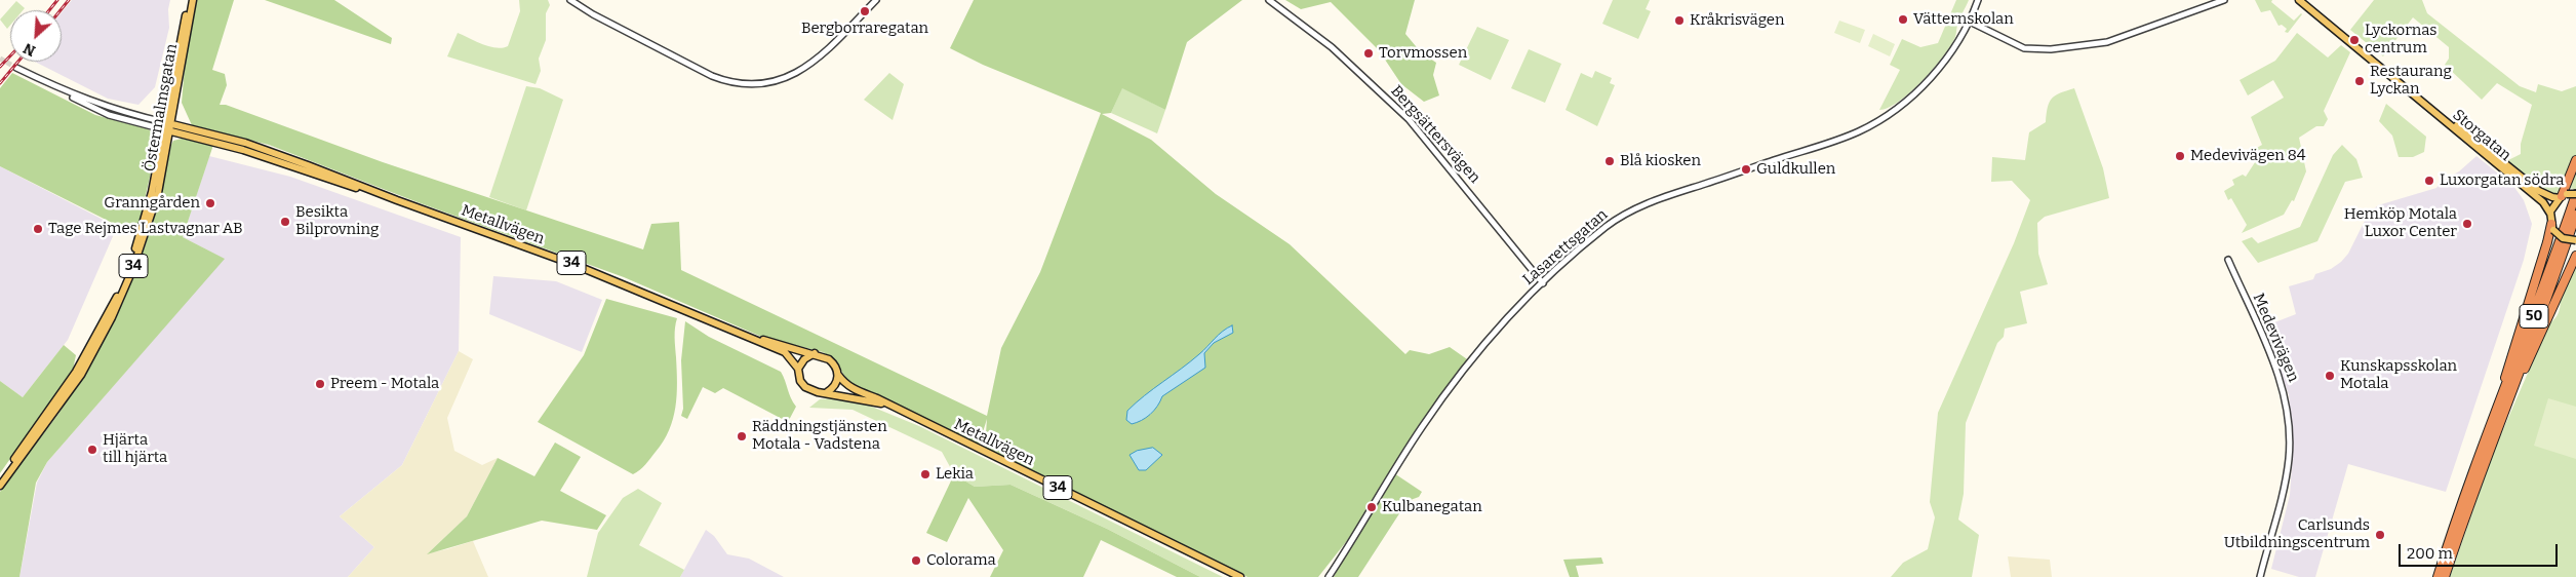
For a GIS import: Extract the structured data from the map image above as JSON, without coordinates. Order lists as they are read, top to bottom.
{
  "streets": {
    "highway": ["50"],
    "main road": [
      "Östermalmsgatan",
      "Storgatan",
      "Metallvägen",
      "34"
    ],
    "street": ["Bergsättersvägen", "Lasarettsgatan", "Medevivägen"]
  },
  "crossings": [
    ["Östermalmsgatan", "Metallvägen"],
    ["Bergsättersvägen", "Lasarettsgatan"],
    ["Metallvägen", "34"]
  ],
  "places": [
    "Bergborraregatan",
    "Vätternskolan",
    "Kråkrisvägen",
    "Lyckornas centrum",
    "Torvmossen",
    "Restaurang Lyckan",
    "Medevivägen 84",
    "Blå kiosken",
    "Guldkullen",
    "Luxorgatan södra",
    "Granngården",
    "Besikta Bilprovning",
    "Hemköp Motala Luxor Center",
    "Tage Rejmes Lastvagnar AB",
    "Kunskapsskolan Motala",
    "Preem - Motala",
    "Räddningstjänsten Motala - Vadstena",
    "Hjärta till hjärta",
    "Lekia",
    "Kulbanegatan",
    "Carlsunds Utbildningscentrum",
    "Colorama"
  ],
  "scale_bar": "200 m",
  "north": "bottom left"
}
